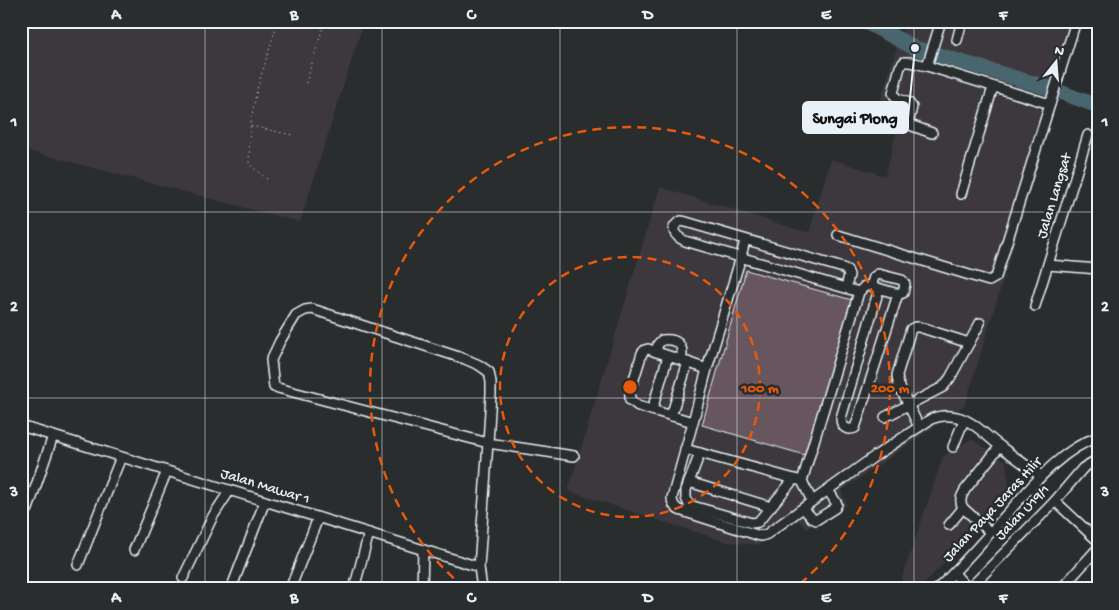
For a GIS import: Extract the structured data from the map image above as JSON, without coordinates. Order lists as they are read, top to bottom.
{
  "streets": {
    "street": [
      "Jalan Langsat",
      "Jalan Mawar 1",
      "Jalan Paya Jaras Hilir",
      "Jalan U19/1"
    ]
  },
  "places": ["Sungai Plong"],
  "north": "top",
  "grid": {
    "columns": [
      "A",
      "B",
      "C",
      "D",
      "E",
      "F"
    ],
    "rows": ["1", "2", "3"]
  },
  "rings": ["100 m", "200 m"]
}
